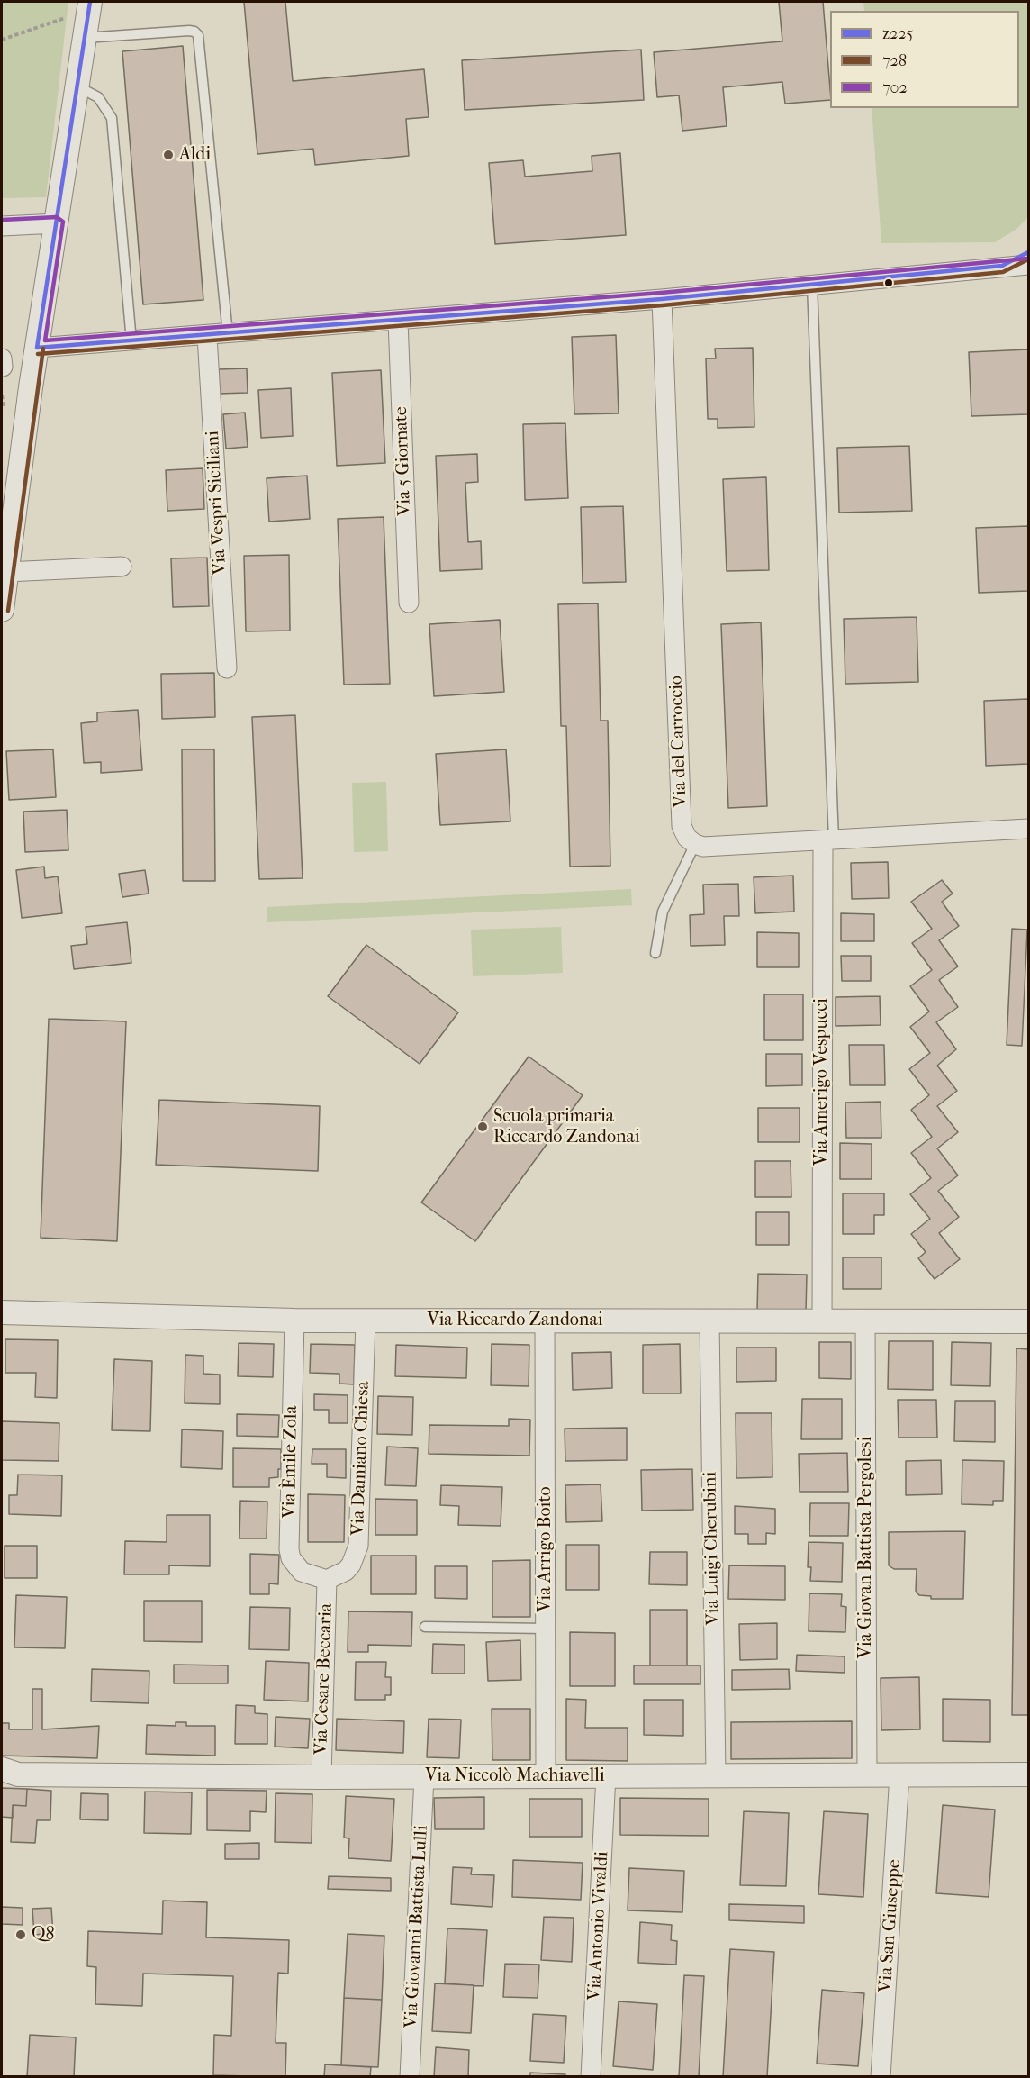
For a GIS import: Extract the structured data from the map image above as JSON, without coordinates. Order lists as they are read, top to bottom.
{
  "streets": {
    "street": [
      "Via 5 Giornate",
      "Via Vespri Siciliani",
      "Via del Carroccio",
      "Via Amerigo Vespucci",
      "Via Riccardo Zandonai",
      "Via Damiano Chiesa",
      "Via Èmile Zola",
      "Via Giovan Battista Pergolesi",
      "Via Luigi Cherubini",
      "Via Arrigo Boito",
      "Via Cesare Beccaria",
      "Via Niccolò Machiavelli",
      "Via Antonio Vivaldi",
      "Via San Giuseppe",
      "Via Giovanni Battista Lulli"
    ]
  },
  "crossings": [
    ["Via Amerigo Vespucci", "Via Riccardo Zandonai"],
    ["Via Riccardo Zandonai", "Via Damiano Chiesa"],
    ["Via Riccardo Zandonai", "Via Èmile Zola"],
    ["Via Riccardo Zandonai", "Via Giovan Battista Pergolesi"],
    ["Via Riccardo Zandonai", "Via Luigi Cherubini"],
    ["Via Riccardo Zandonai", "Via Arrigo Boito"],
    ["Via Damiano Chiesa", "Via Èmile Zola"],
    ["Via Damiano Chiesa", "Via Cesare Beccaria"],
    ["Via Èmile Zola", "Via Cesare Beccaria"],
    ["Via Giovan Battista Pergolesi", "Via Niccolò Machiavelli"],
    ["Via Luigi Cherubini", "Via Niccolò Machiavelli"],
    ["Via Arrigo Boito", "Via Niccolò Machiavelli"],
    ["Via Cesare Beccaria", "Via Niccolò Machiavelli"],
    ["Via Niccolò Machiavelli", "Via Antonio Vivaldi"],
    ["Via Niccolò Machiavelli", "Via San Giuseppe"],
    ["Via Niccolò Machiavelli", "Via Giovanni Battista Lulli"]
  ],
  "places": ["Aldi", "Scuola primaria Riccardo Zandonai", "Q8"],
  "lines": ["transit line z225", "transit line 702", "transit line 728"],
  "legend": ["z225", "728", "702"]
}
